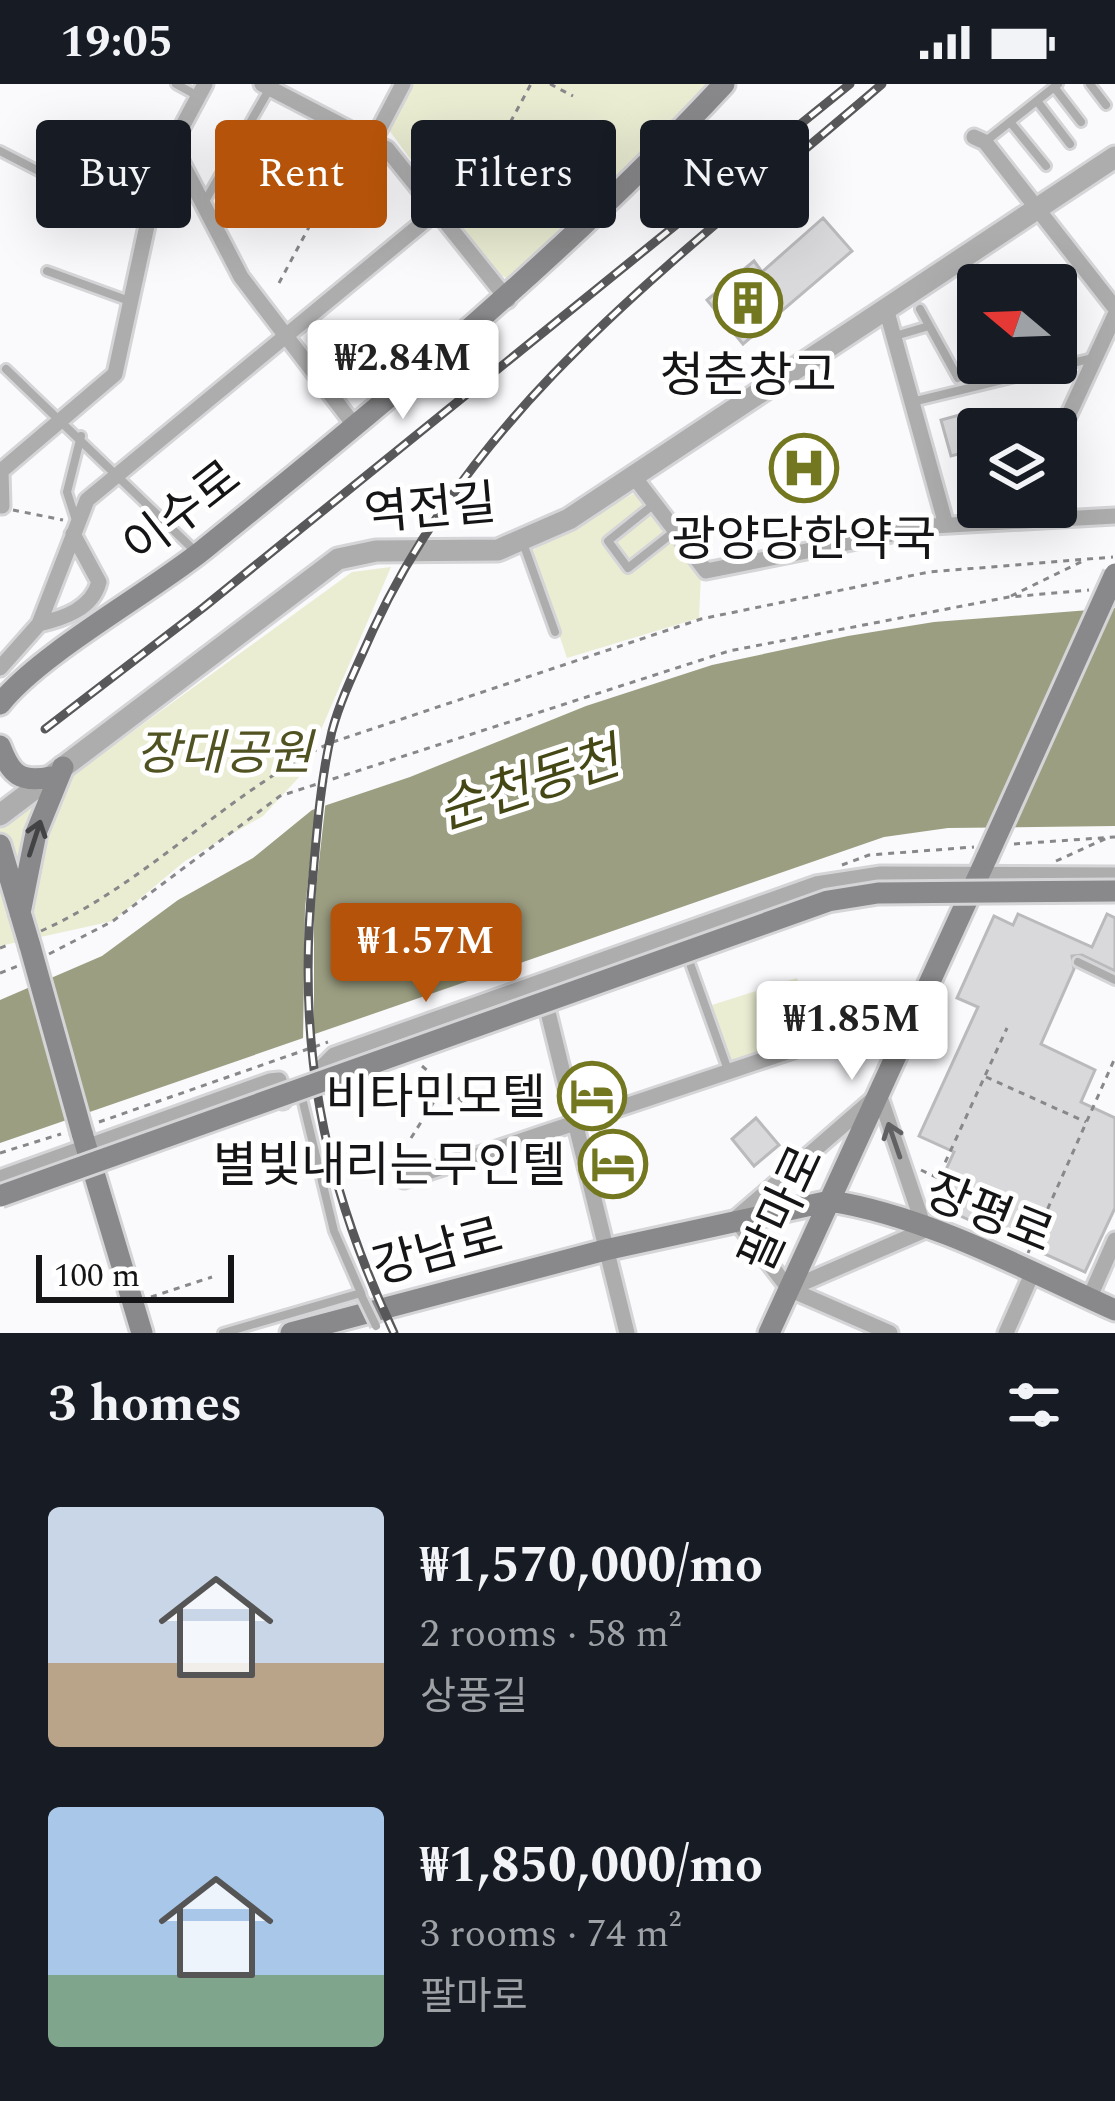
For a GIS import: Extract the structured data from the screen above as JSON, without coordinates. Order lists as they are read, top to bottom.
{
  "streets": {
    "main road": [
      "이수로",
      "팔마로",
      "장평로",
      "강남로"
    ],
    "street": ["역전길"]
  },
  "crossings": [
    ["팔마로", "장평로"],
    ["팔마로", "강남로"],
    ["장평로", "강남로"]
  ],
  "water": ["순천동천"],
  "parks": ["장대공원"],
  "places": {
    "building": ["청춘창고"],
    "hospital": ["광양당한약국"],
    "hotel": ["비타민모텔", "별빛내리는무인텔"]
  },
  "scale_bar": "100 m",
  "north": "left",
  "page": {
    "status": "19:05",
    "chip": [
      "Buy",
      "Rent",
      "Filters",
      "New"
    ],
    "price": ["₩2.84M", "₩1.57M", "₩1.85M"],
    "scale": "100 m",
    "heading": "3 homes",
    "list": [
      {
        "name": "₩1,570,000/mo",
        "note": "2 rooms · 58 m² · 상풍길"
      },
      {
        "name": "₩1,850,000/mo",
        "note": "3 rooms · 74 m² · 팔마로"
      }
    ]
  }
}
